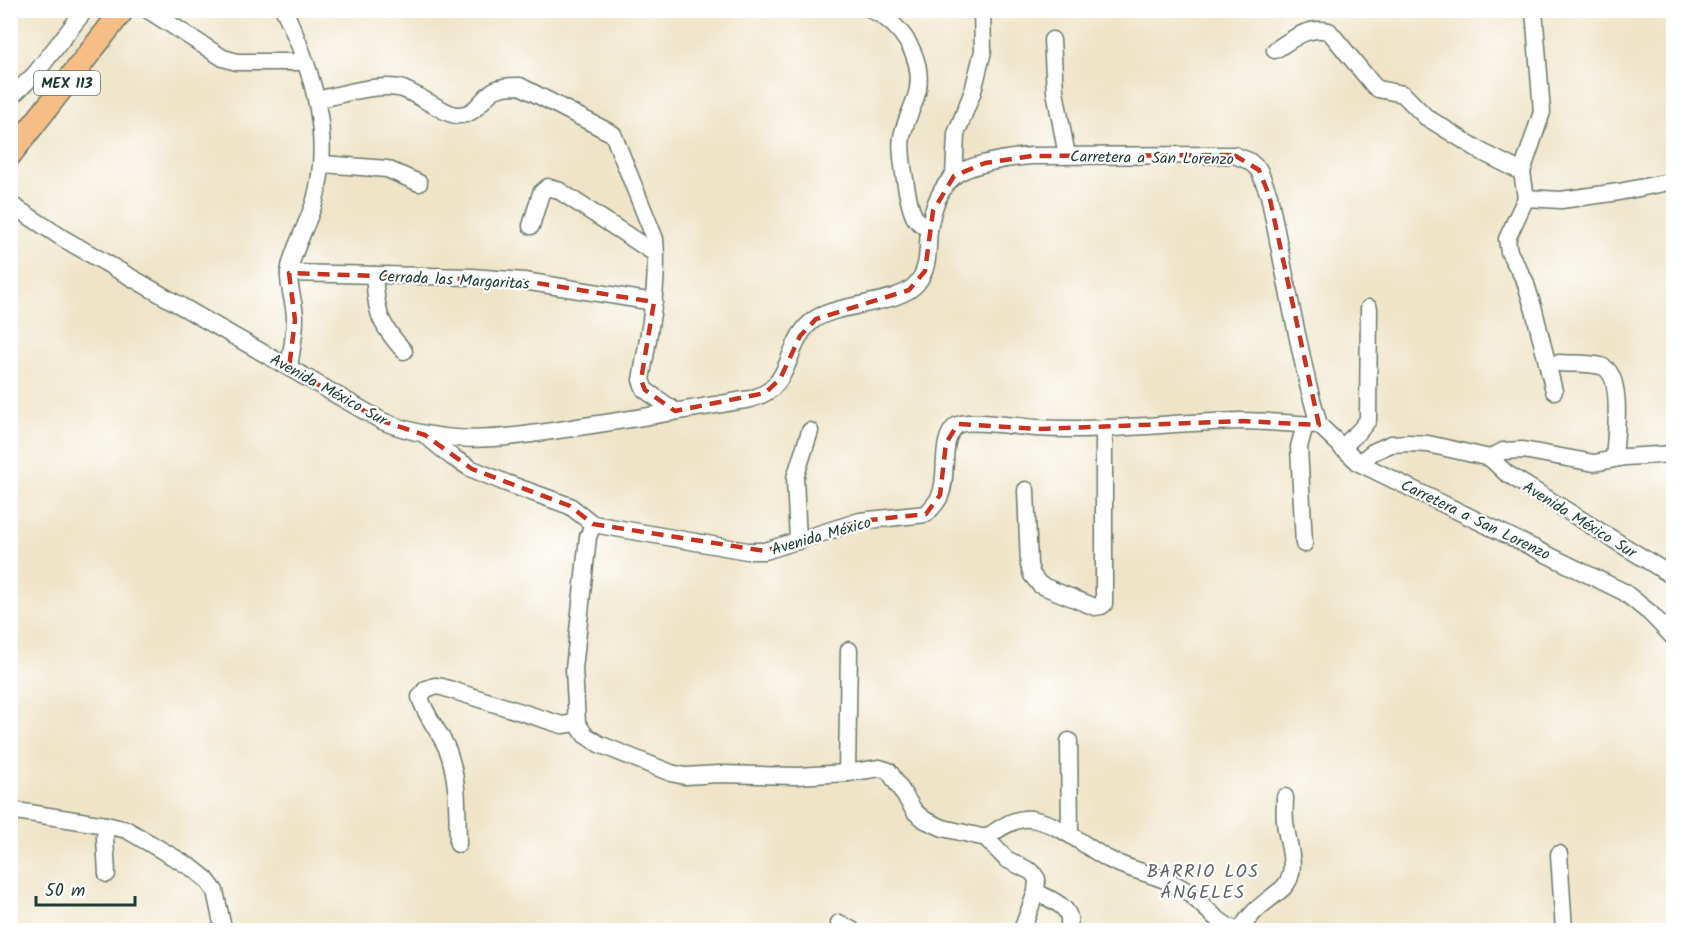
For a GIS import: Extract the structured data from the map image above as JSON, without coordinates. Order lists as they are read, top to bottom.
{
  "streets": {
    "main road": ["MEX 113"],
    "street": [
      "Carretera a San Lorenzo",
      "Cerrada las Margaritas",
      "Avenida México Sur",
      "Avenida México"
    ]
  },
  "crossings": [
    ["Carretera a San Lorenzo", "Avenida México"],
    ["Avenida México Sur", "Avenida México"]
  ],
  "districts": ["BARRIO LOS ÁNGELES"],
  "scale_bar": "50 m"
}
